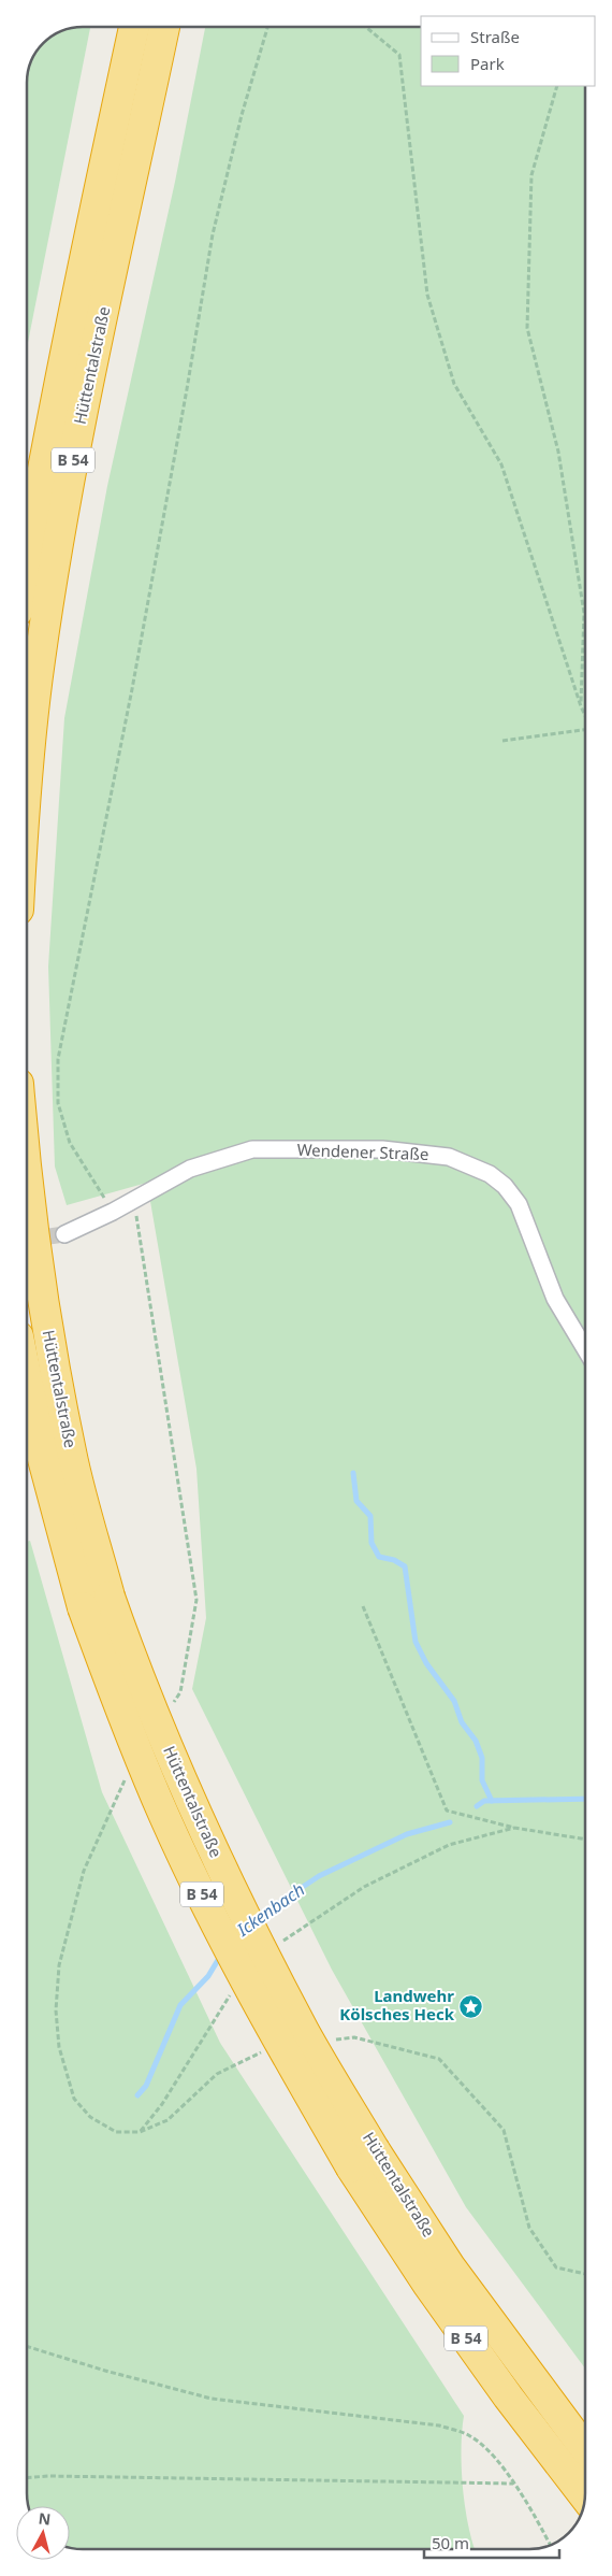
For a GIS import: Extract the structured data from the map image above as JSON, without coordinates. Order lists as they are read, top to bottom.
{
  "streets": {
    "highway": ["Hüttentalstraße", "B 54"],
    "street": ["Wendener Straße"]
  },
  "water": ["Ickenbach"],
  "places": {
    "place": ["Landwehr Kölsches Heck"]
  },
  "legend": ["Straße", "Park"],
  "scale_bar": "50 m",
  "north": "top"
}
